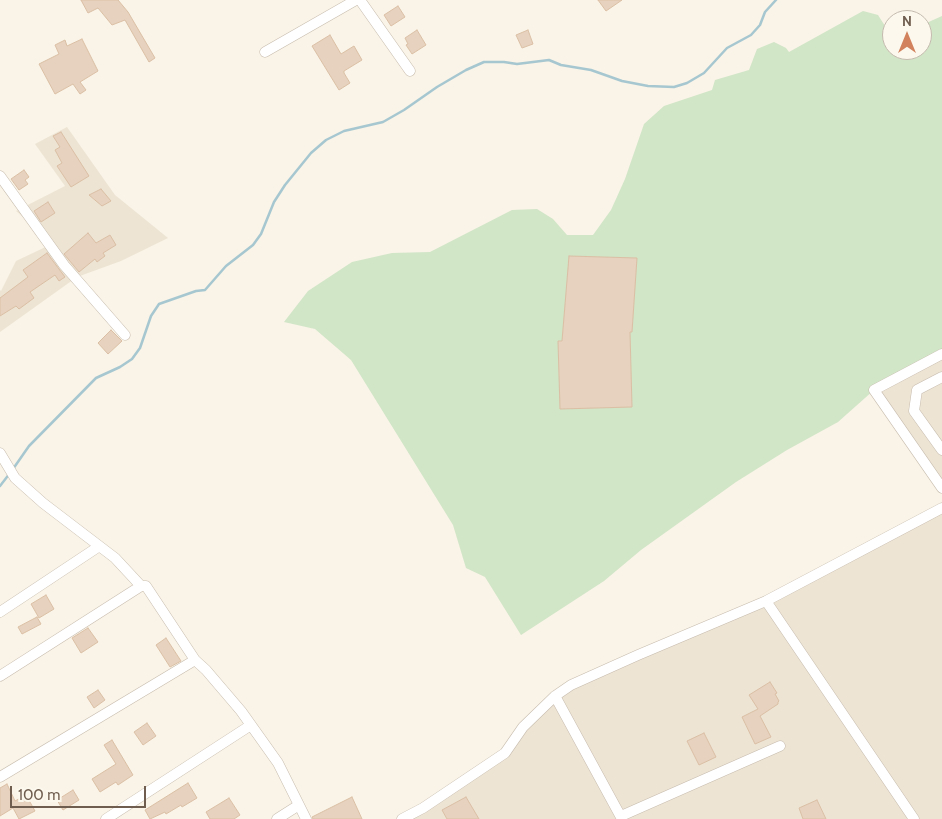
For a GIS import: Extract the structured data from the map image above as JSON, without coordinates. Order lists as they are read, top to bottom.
{
  "scale_bar": "100 m",
  "north": "top"
}
